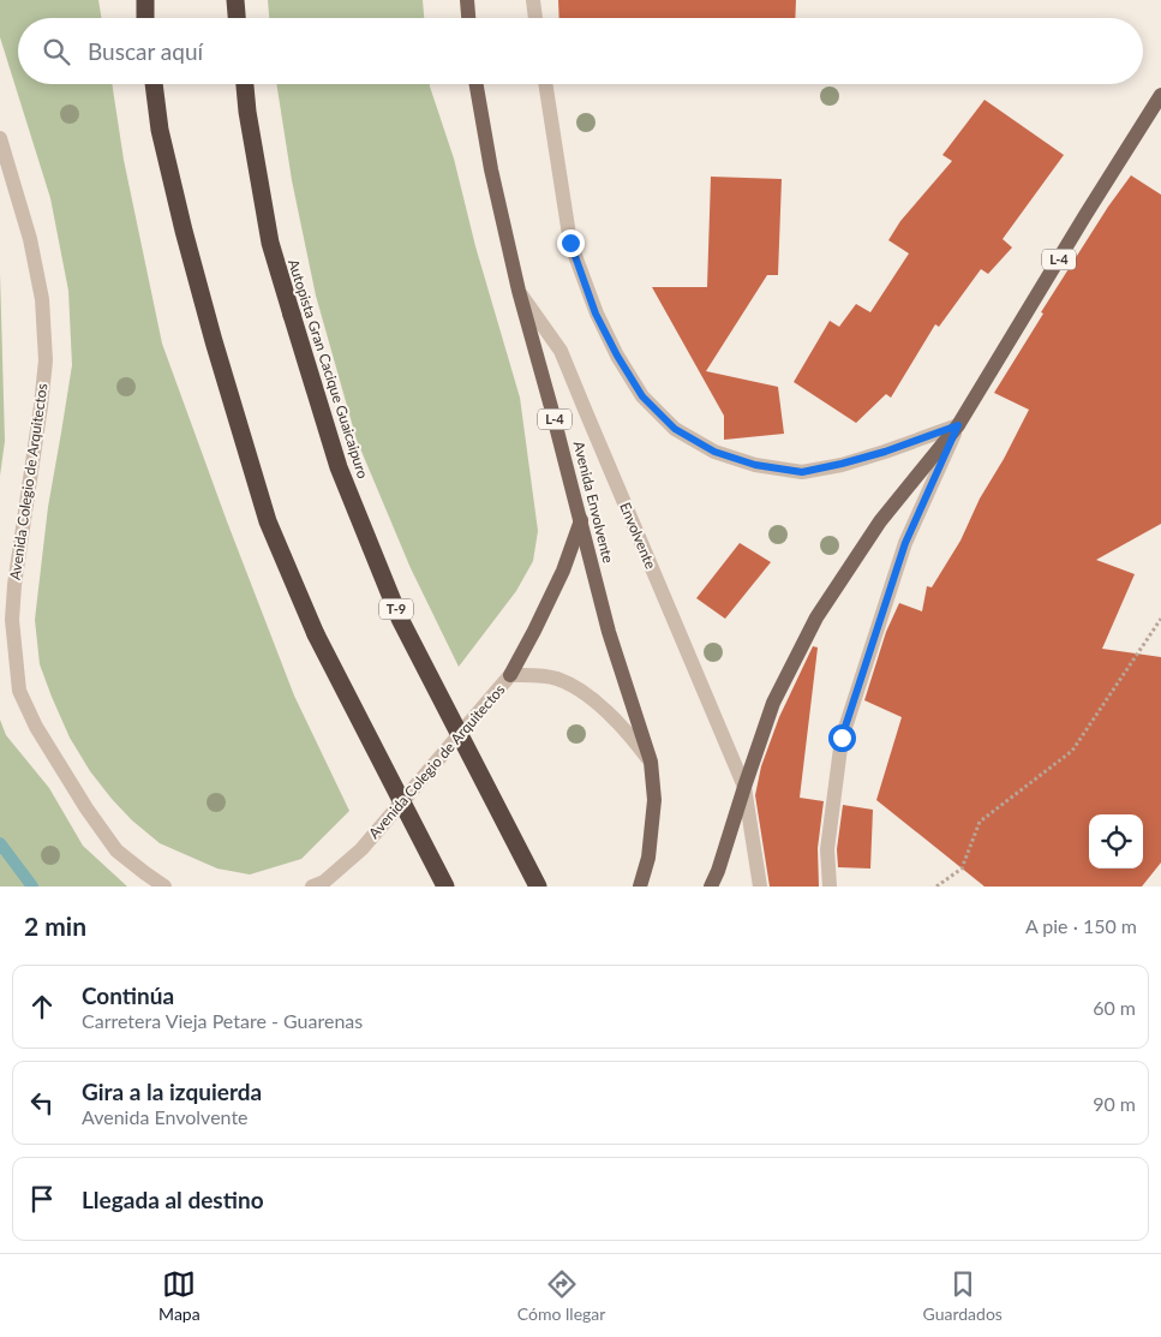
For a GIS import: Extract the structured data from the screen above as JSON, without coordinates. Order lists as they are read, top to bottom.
{
  "streets": {
    "highway": ["Autopista Gran Cacique Guaicaipuro", "T-9"],
    "main road": ["L-4", "Avenida Envolvente"],
    "street": ["Avenida Colegio de Arquitectos", "Envolvente"]
  },
  "crossings": [
    ["L-4", "Avenida Colegio de Arquitectos"],
    ["L-4", "Avenida Envolvente"],
    ["Avenida Colegio de Arquitectos", "Avenida Envolvente"],
    ["Avenida Envolvente", "Envolvente"]
  ],
  "page": {
    "search": "Buscar aquí",
    "heading": ["2 min", "A pie · 150 m"],
    "list": [
      ["Continúa", "Carretera Vieja Petare - Guarenas", "60 m"],
      ["Gira a la izquierda", "Avenida Envolvente", "90 m"],
      "Llegada al destino"
    ],
    "nav": ["Mapa", "Cómo llegar", "Guardados"]
  }
}
